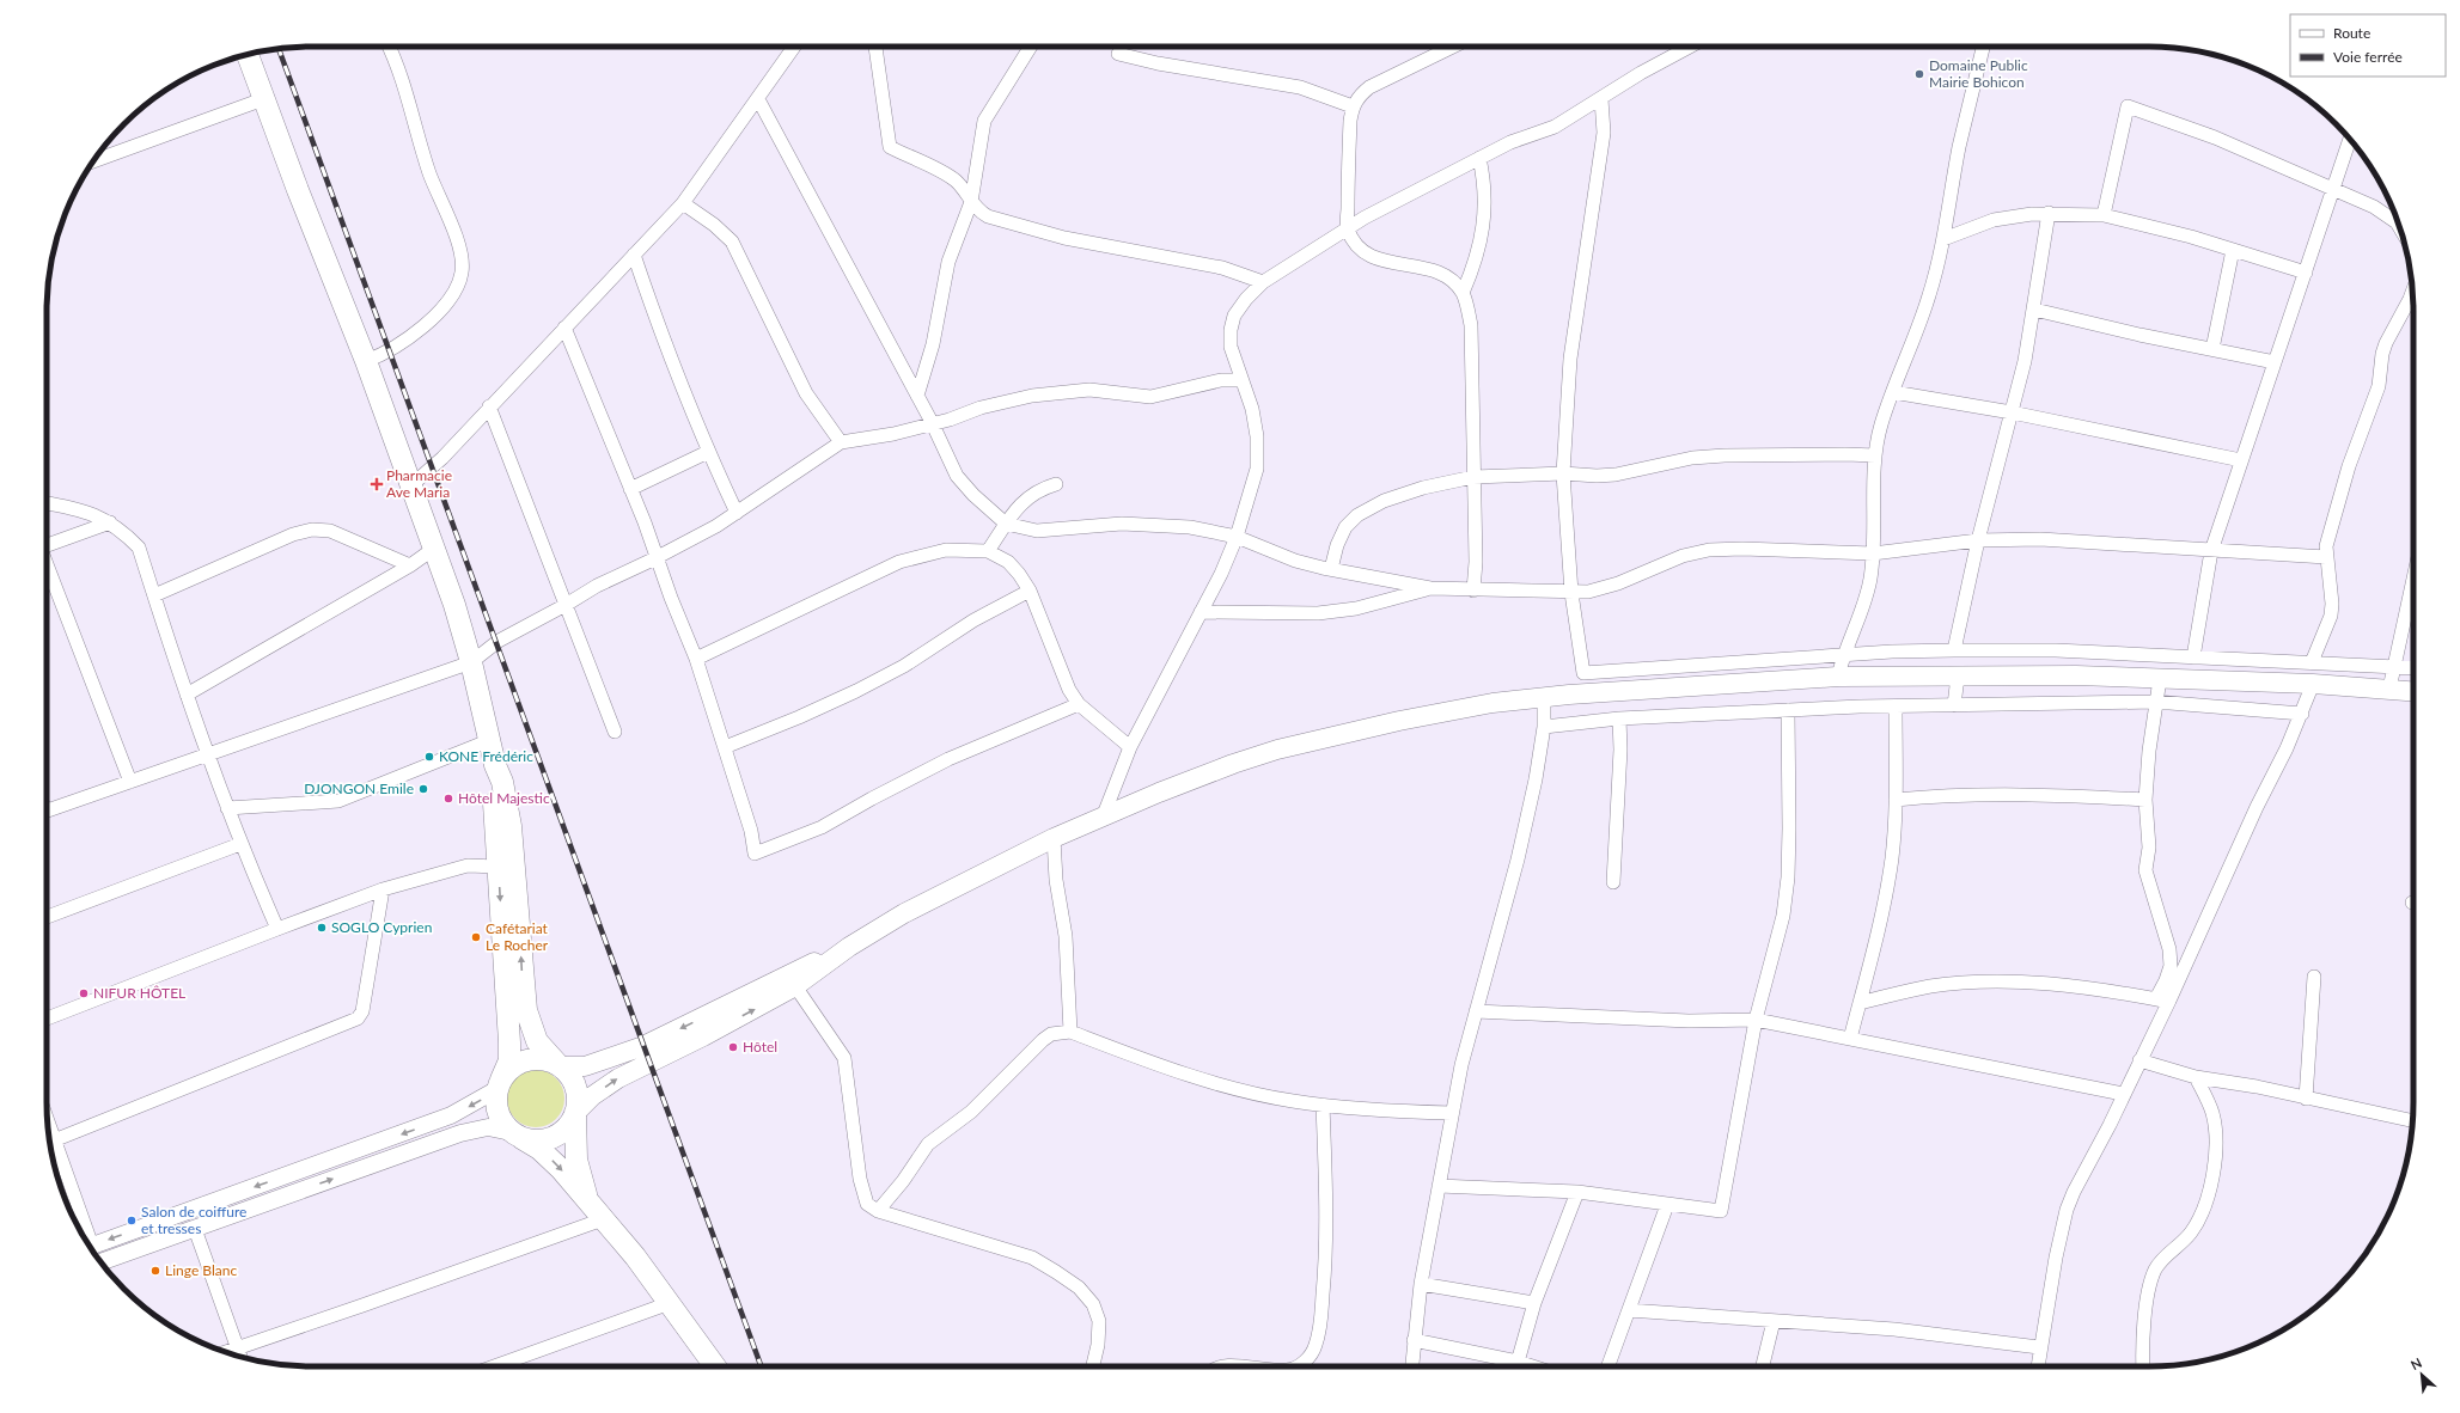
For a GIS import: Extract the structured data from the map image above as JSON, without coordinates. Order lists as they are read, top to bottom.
{
  "places": {
    "other": [
      "Domaine Public Mairie Bohicon",
      "KONE Frédéric",
      "DJONGON Emile",
      "Hôtel Majestic",
      "SOGLO Cyprien",
      "Cafétariat Le Rocher",
      "NIFUR HÔTEL",
      "Hôtel",
      "Salon de coiffure et tresses",
      "Linge Blanc"
    ],
    "health": ["Pharmacie Ave Maria"]
  },
  "legend": ["Route", "Voie ferrée"],
  "north": "top left"
}
